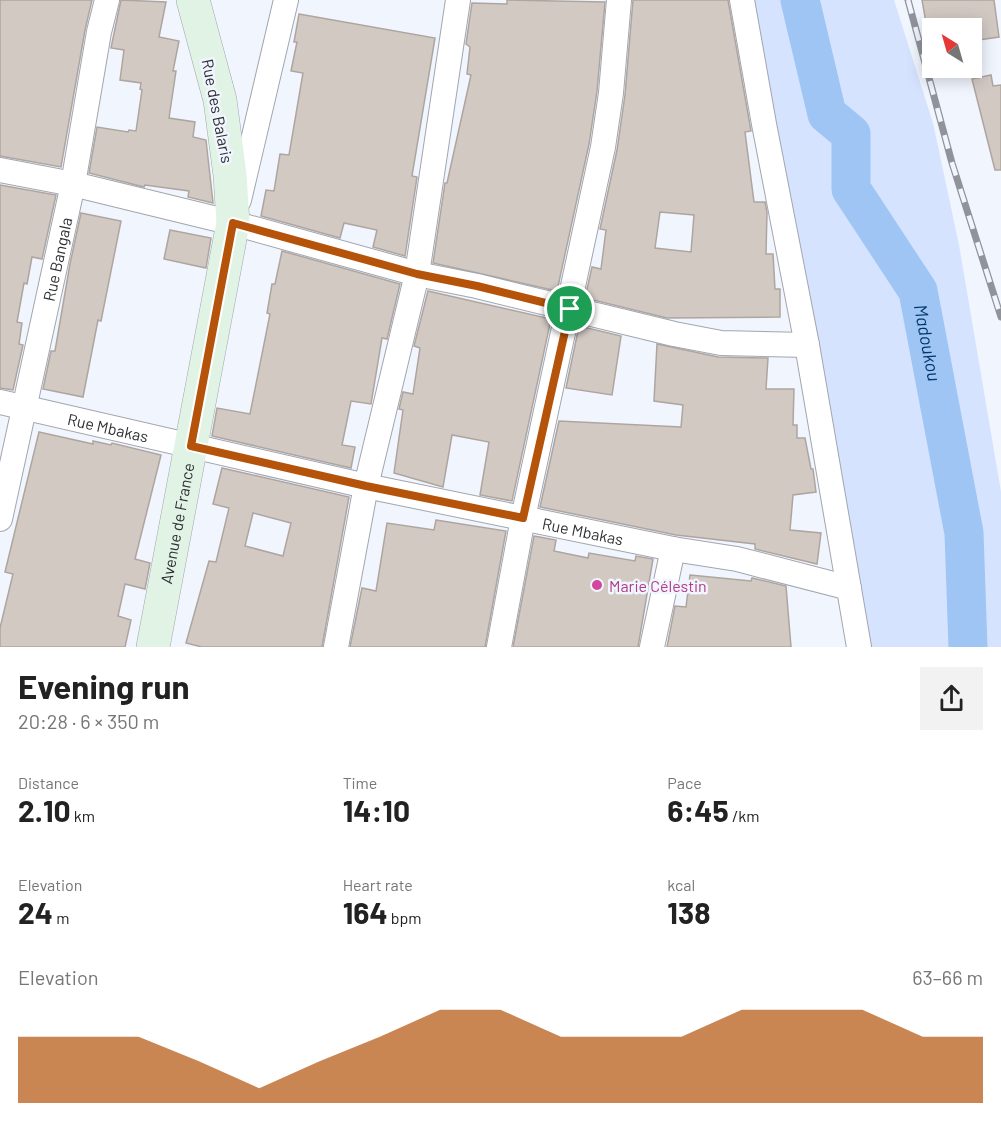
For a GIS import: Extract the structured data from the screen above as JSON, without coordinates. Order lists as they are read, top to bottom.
{
  "streets": {
    "main road": ["Rue des Balaris", "Avenue de France"],
    "street": ["Rue Bangala", "Rue Mbakas"]
  },
  "crossings": [
    ["Rue des Balaris", "Avenue de France"],
    ["Rue Bangala", "Rue Mbakas"],
    ["Rue Mbakas", "Avenue de France"]
  ],
  "water": ["Madoukou"],
  "places": ["Marie Célestin"],
  "north": "top left",
  "page": {
    "heading": ["Evening run", "20:28 · 6 × 350 m"],
    "stats": [
      ["Distance", "2.10 km"],
      ["Time", "14:10"],
      ["Pace", "6:45 /km"],
      ["Elevation", "24 m"],
      ["Heart rate", "164 bpm"],
      ["kcal", "138"]
    ],
    "chart": ["Elevation", "63–66 m"]
  }
}
